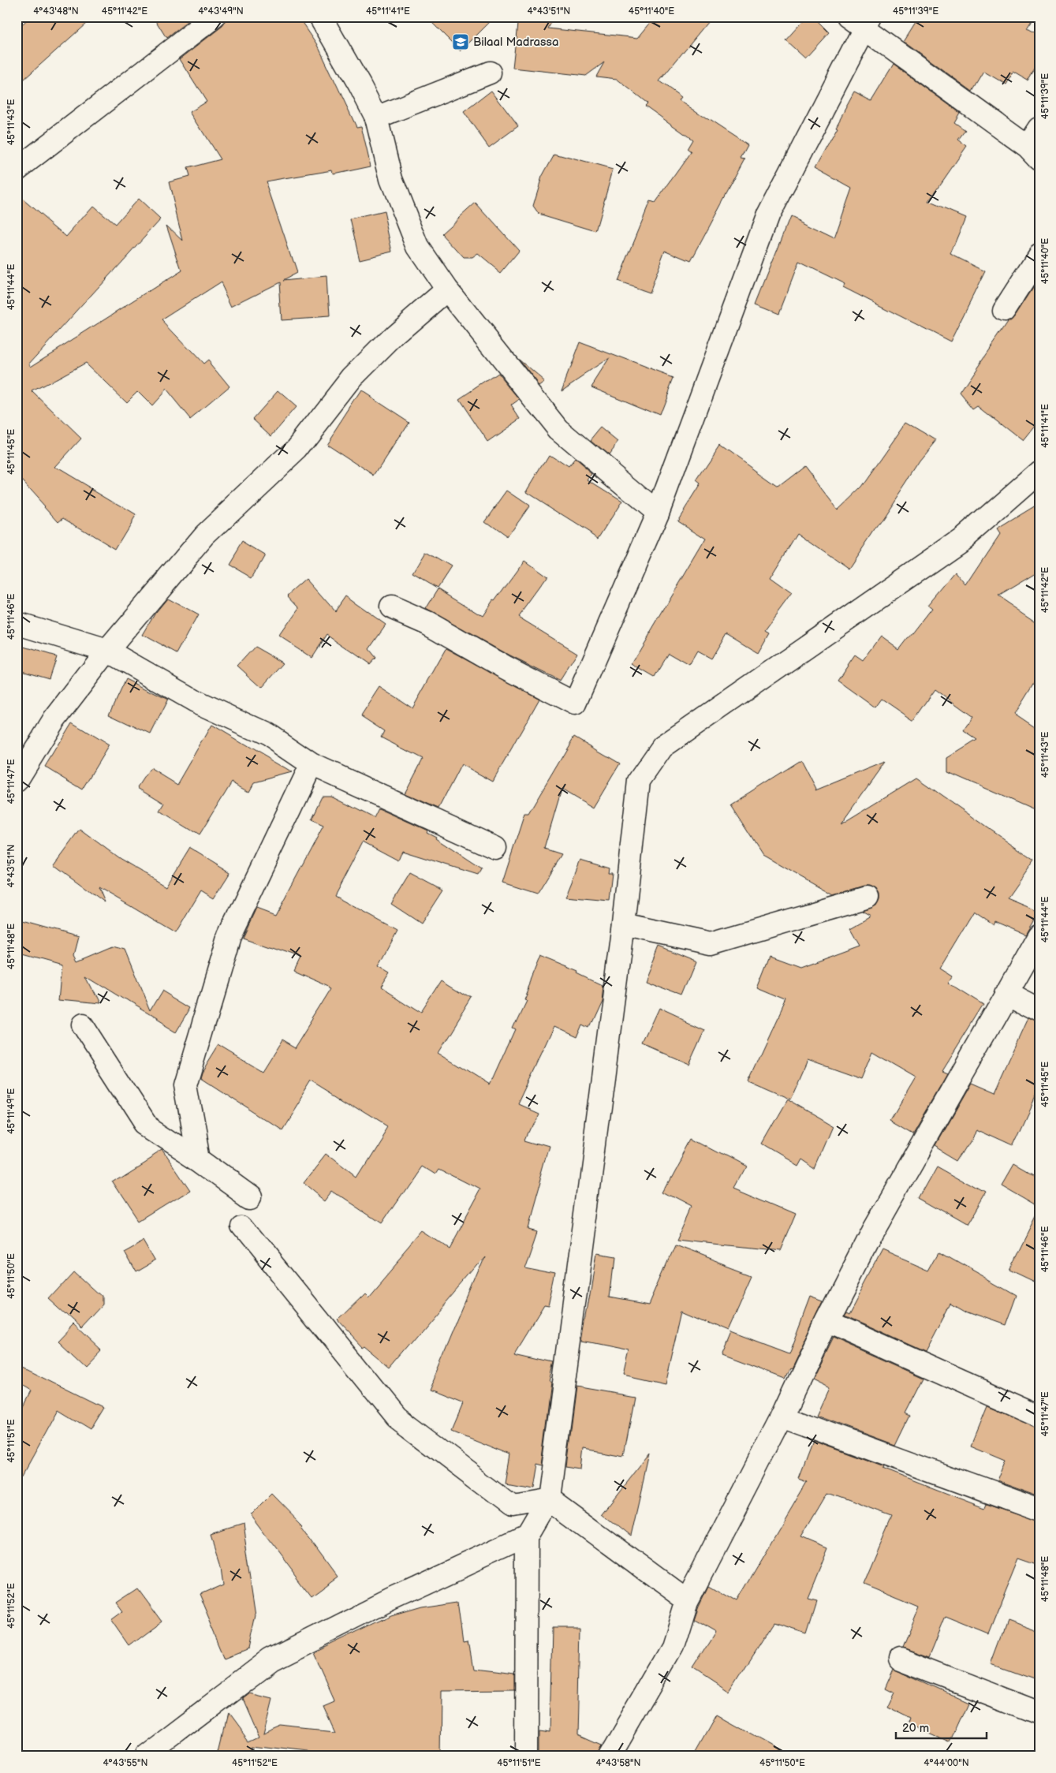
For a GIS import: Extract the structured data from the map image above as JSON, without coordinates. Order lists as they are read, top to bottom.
{
  "places": {
    "school or university": ["Bilaal Madrassa"]
  },
  "scale_bar": "20 m",
  "coordinates": [
    "4°43'48\"N",
    "45°11'42\"E",
    "4°43'49\"N",
    "45°11'41\"E",
    "4°43'51\"N",
    "45°11'40\"E",
    "45°11'39\"E",
    "45°11'43\"E",
    "45°11'44\"E",
    "45°11'45\"E",
    "45°11'46\"E",
    "45°11'47\"E",
    "45°11'48\"E",
    "45°11'49\"E",
    "45°11'50\"E",
    "45°11'51\"E",
    "45°11'52\"E",
    "4°43'55\"N",
    "4°43'58\"N",
    "4°44'00\"N"
  ]
}
